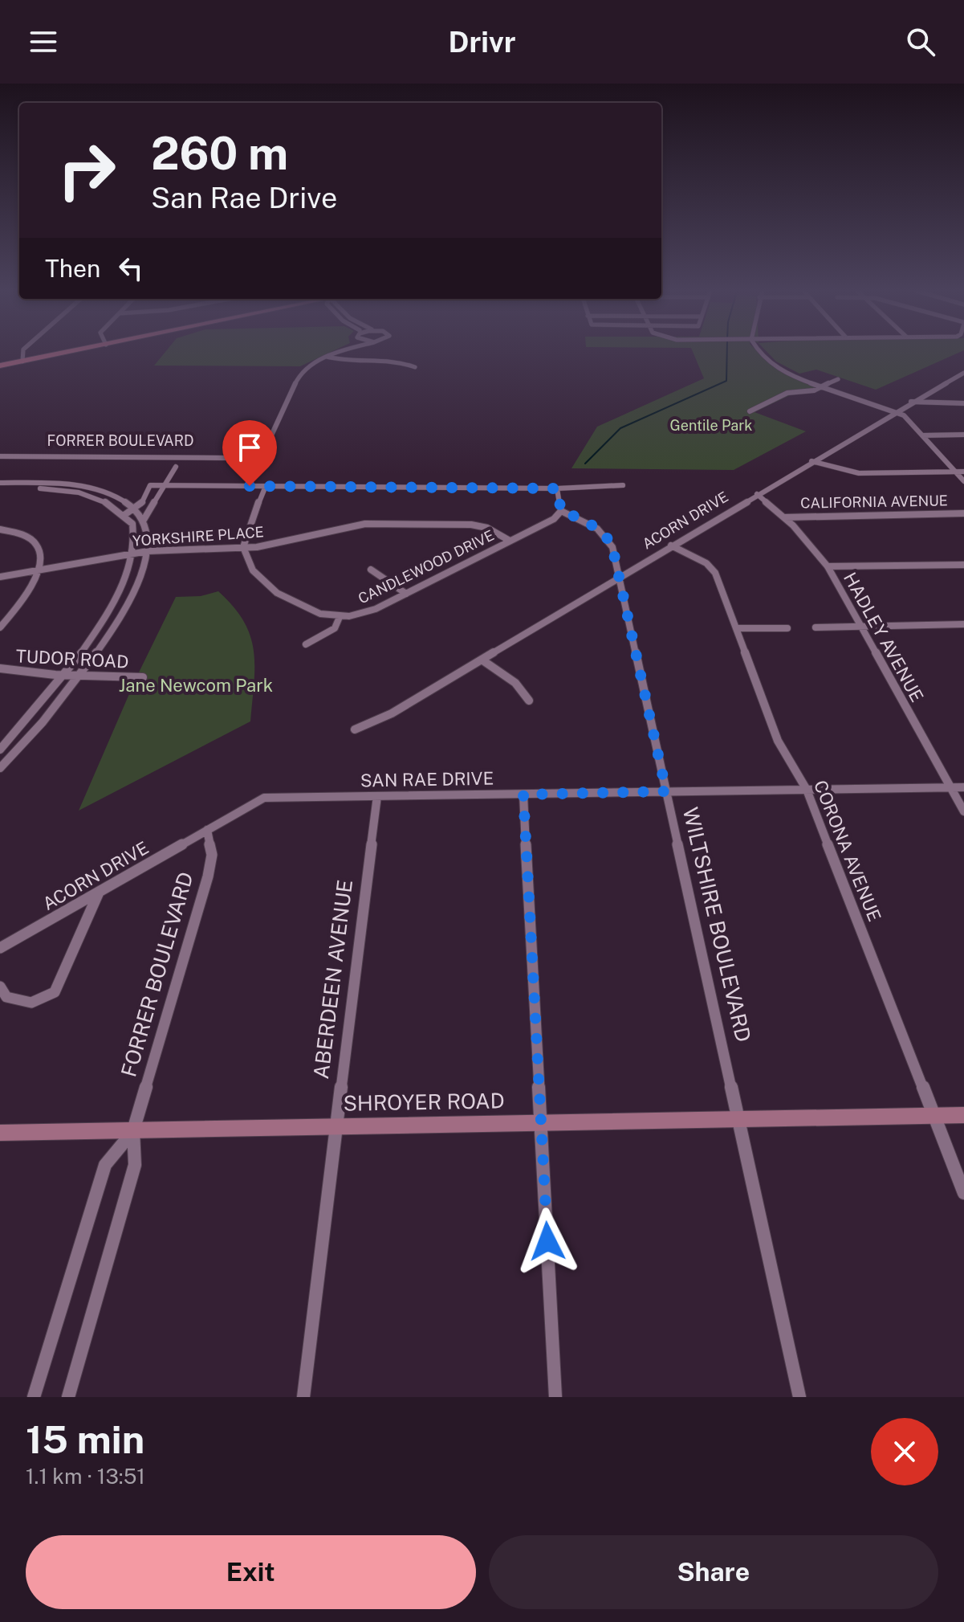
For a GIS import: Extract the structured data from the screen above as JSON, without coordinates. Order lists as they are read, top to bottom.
{
  "streets": {
    "main road": ["SHROYER ROAD"],
    "street": [
      "FORRER BOULEVARD",
      "CALIFORNIA AVENUE",
      "ACORN DRIVE",
      "YORKSHIRE PLACE",
      "CANDLEWOOD DRIVE",
      "HADLEY AVENUE",
      "TUDOR ROAD",
      "SAN RAE DRIVE",
      "CORONA AVENUE",
      "WILTSHIRE BOULEVARD",
      "ABERDEEN AVENUE"
    ]
  },
  "crossings": [
    ["FORRER BOULEVARD", "ACORN DRIVE"],
    ["FORRER BOULEVARD", "SAN RAE DRIVE"],
    ["FORRER BOULEVARD", "SHROYER ROAD"],
    ["CALIFORNIA AVENUE", "HADLEY AVENUE"],
    ["ACORN DRIVE", "HADLEY AVENUE"],
    ["ACORN DRIVE", "SAN RAE DRIVE"],
    ["ACORN DRIVE", "CORONA AVENUE"],
    ["ACORN DRIVE", "WILTSHIRE BOULEVARD"],
    ["YORKSHIRE PLACE", "CANDLEWOOD DRIVE"],
    ["CANDLEWOOD DRIVE", "WILTSHIRE BOULEVARD"],
    ["HADLEY AVENUE", "SAN RAE DRIVE"],
    ["SAN RAE DRIVE", "CORONA AVENUE"],
    ["SAN RAE DRIVE", "WILTSHIRE BOULEVARD"],
    ["SAN RAE DRIVE", "ABERDEEN AVENUE"],
    ["CORONA AVENUE", "SHROYER ROAD"],
    ["WILTSHIRE BOULEVARD", "SHROYER ROAD"],
    ["ABERDEEN AVENUE", "SHROYER ROAD"]
  ],
  "parks": ["Gentile Park", "Jane Newcom Park"],
  "page": {
    "header": "Drivr",
    "turn": ["260 m", "San Rae Drive"],
    "then": "Then",
    "heading": ["15 min", "1.1 km · 13:51"],
    "buttons": ["Exit", "Share"]
  }
}
